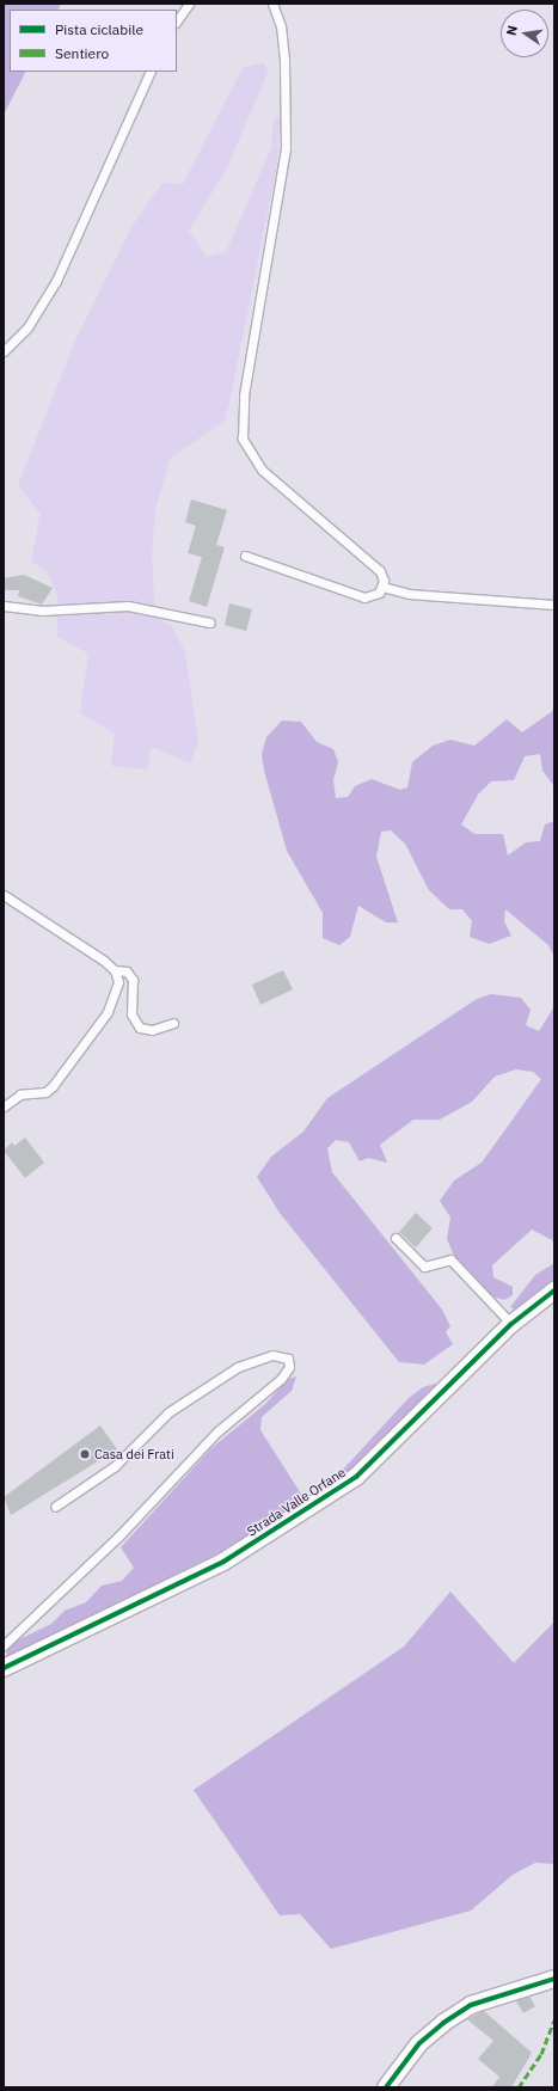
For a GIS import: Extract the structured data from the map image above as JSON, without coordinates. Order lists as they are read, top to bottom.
{
  "streets": {
    "street": ["Strada Valle Orfane"]
  },
  "places": ["Casa dei Frati"],
  "legend": ["Pista ciclabile", "Sentiero"],
  "north": "left"
}
